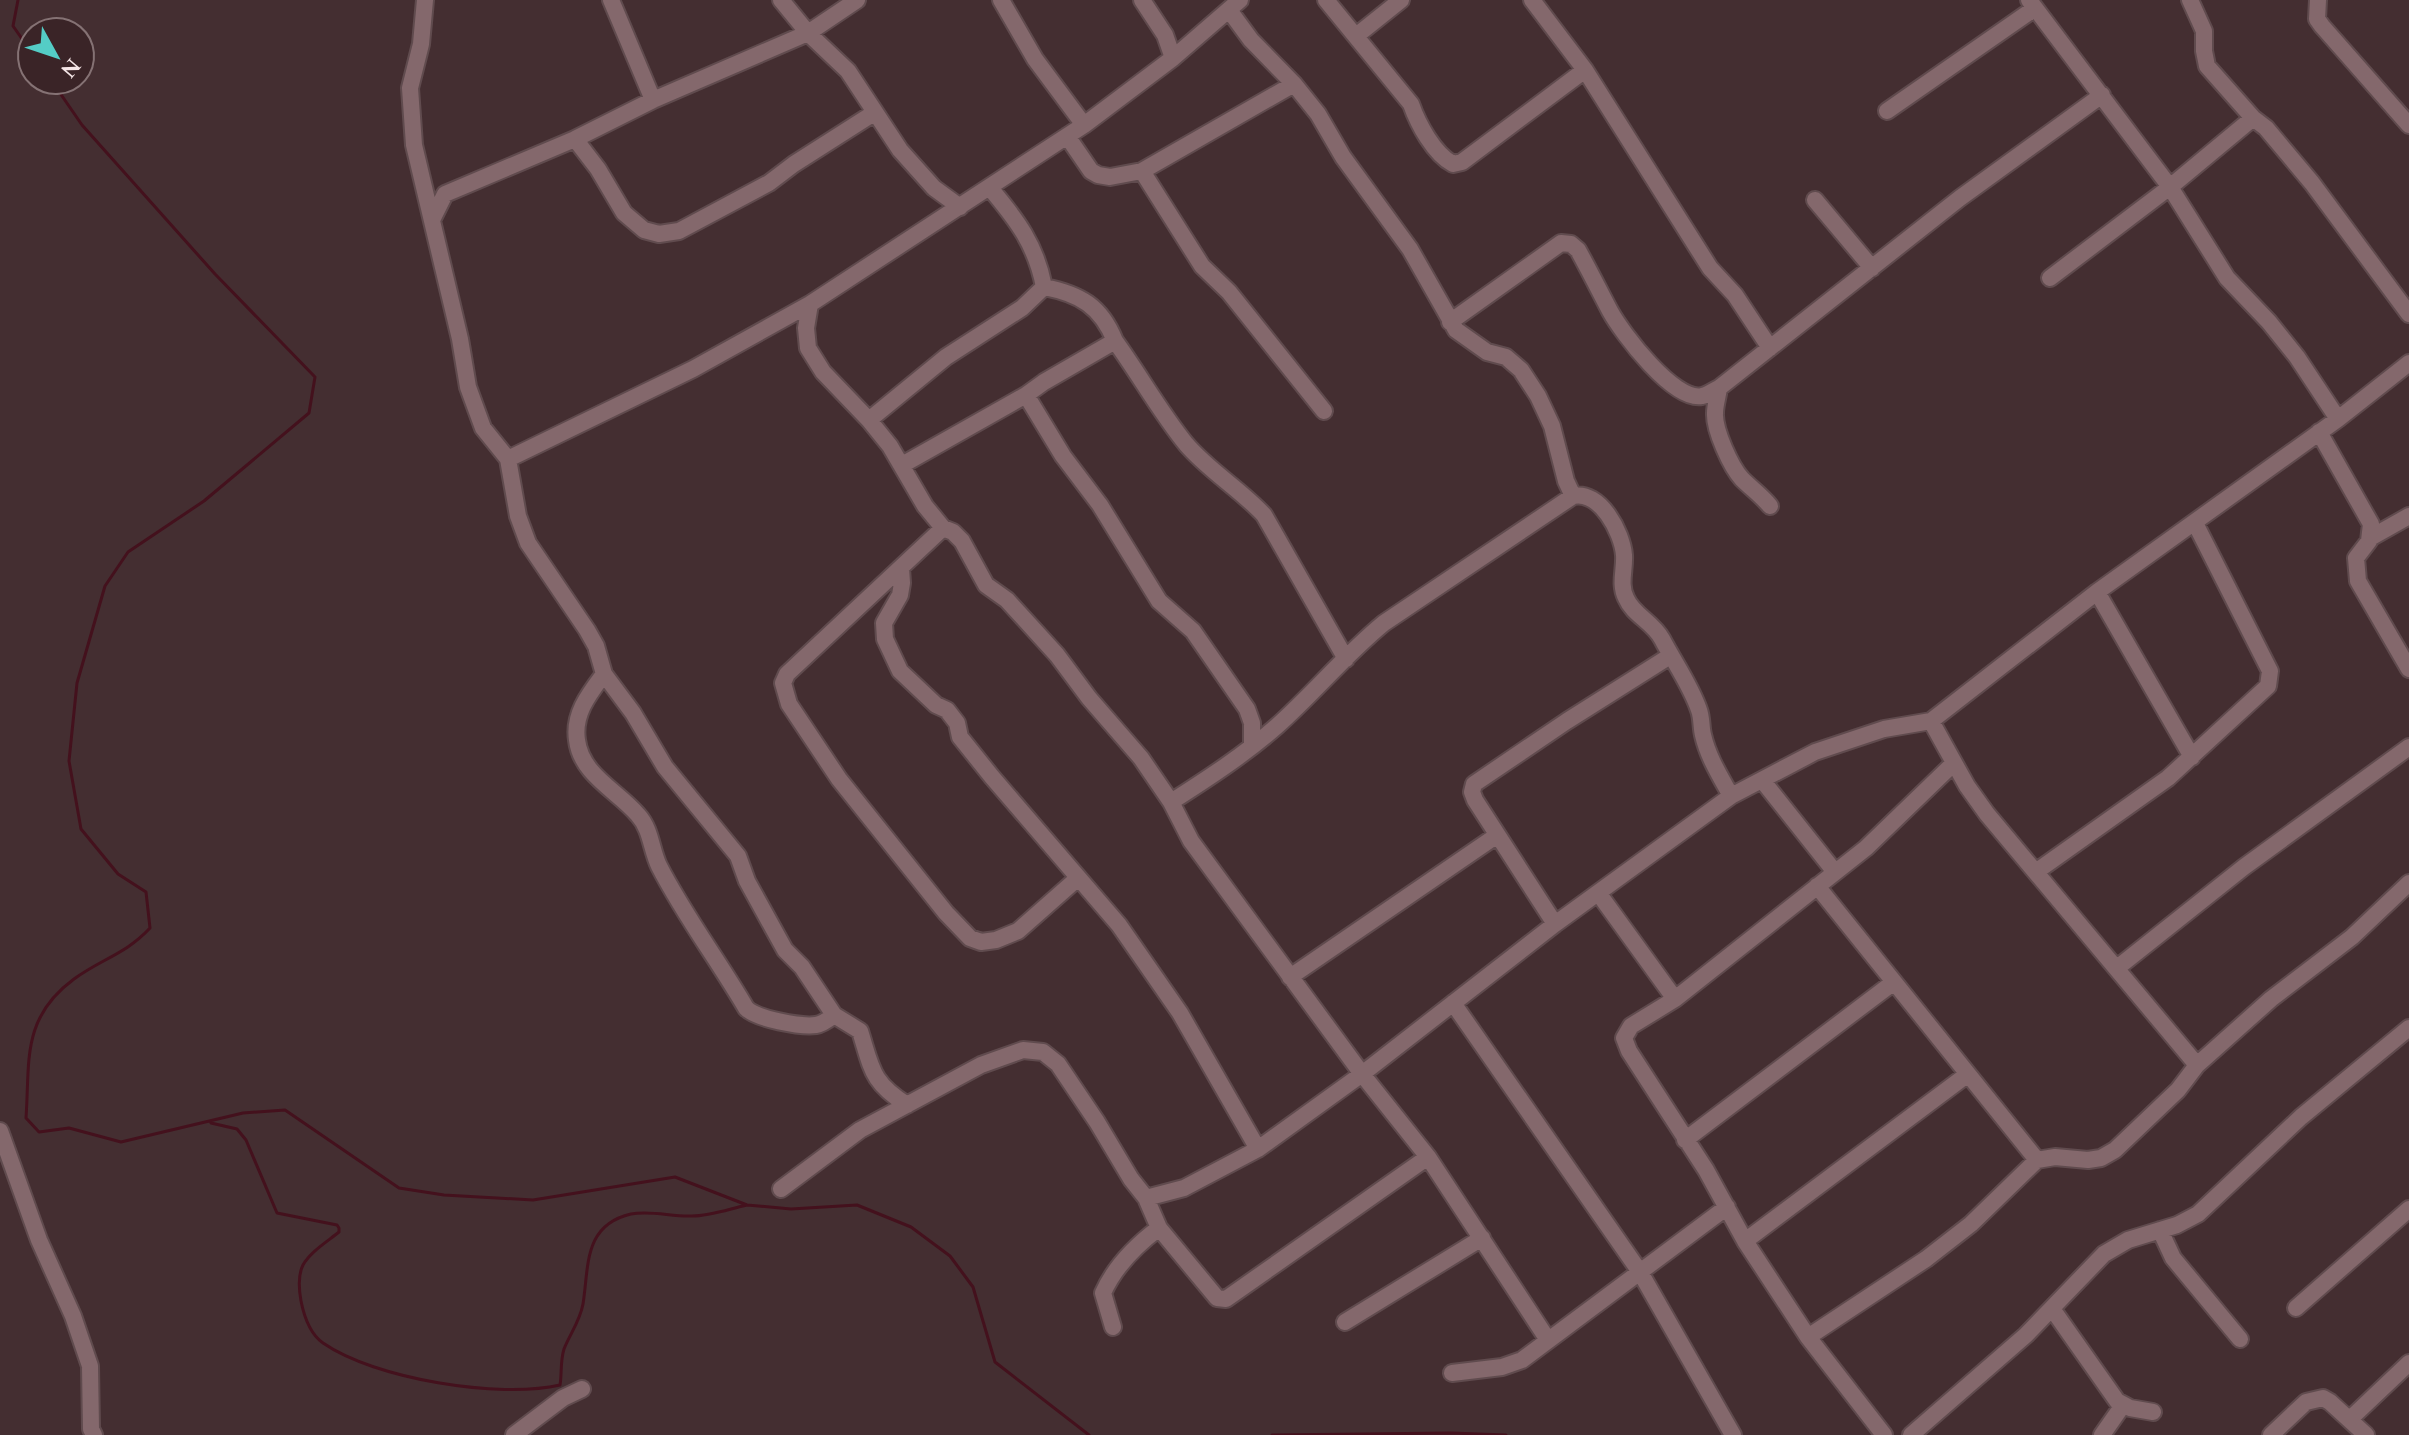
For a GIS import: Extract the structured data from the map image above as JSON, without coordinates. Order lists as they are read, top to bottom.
{
  "north": "bottom right"
}
